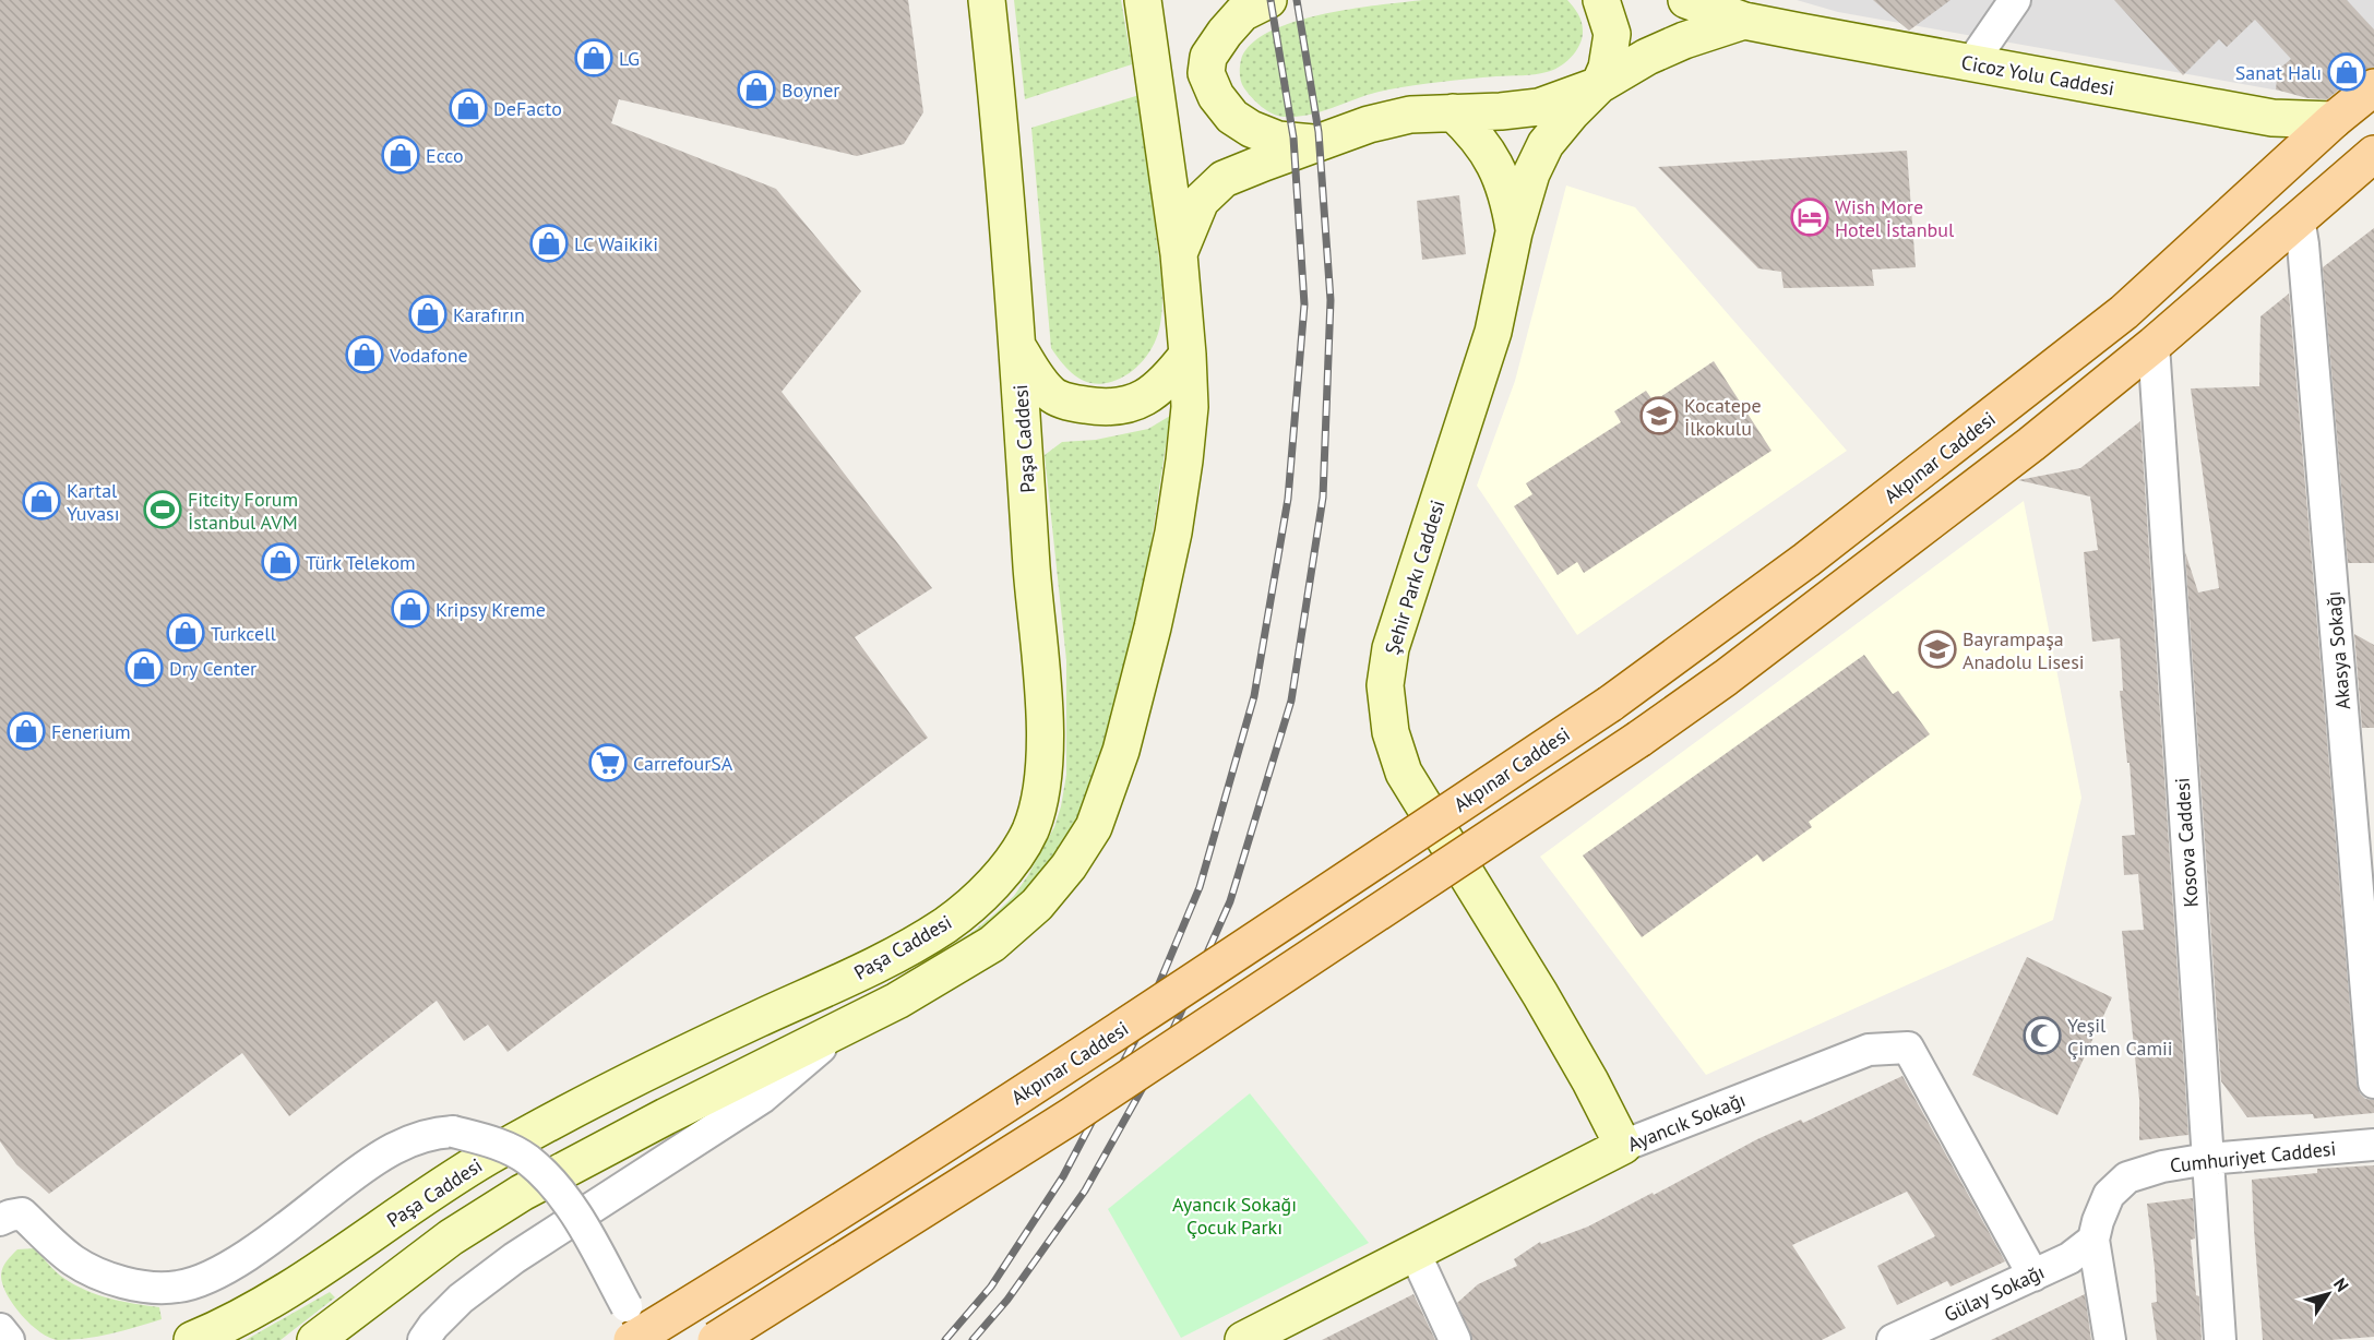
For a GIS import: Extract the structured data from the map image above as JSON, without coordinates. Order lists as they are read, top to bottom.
{
  "streets": {
    "main road": [
      "Cicoz Yolu Caddesi",
      "Paşa Caddesi",
      "Akpınar Caddesi",
      "Şehir Parkı Caddesi",
      "Ayancık Sokağı"
    ],
    "street": [
      "Akasya Sokağı",
      "Kosova Caddesi",
      "Cumhuriyet Caddesi",
      "Gülay Sokağı"
    ]
  },
  "crossings": [
    ["Cicoz Yolu Caddesi", "Akpınar Caddesi"],
    ["Şehir Parkı Caddesi", "Ayancık Sokağı"],
    ["Kosova Caddesi", "Cumhuriyet Caddesi"],
    ["Ayancık Sokağı", "Gülay Sokağı"],
    ["Cumhuriyet Caddesi", "Gülay Sokağı"]
  ],
  "parks": ["Ayancık Sokağı Çocuk Parkı"],
  "places": {
    "shop": [
      "LG",
      "Sanat Halı",
      "Boyner",
      "DeFacto",
      "Ecco",
      "LC Waikiki",
      "Karafırın",
      "Vodafone",
      "Kartal Yuvası",
      "Türk Telekom",
      "Kripsy Kreme",
      "Turkcell",
      "Dry Center",
      "Fenerium"
    ],
    "hotel": ["Wish More Hotel İstanbul"],
    "school or university": ["Kocatepe İlkokulu", "Bayrampaşa Anadolu Lisesi"],
    "sports": ["Fitcity Forum İstanbul AVM"],
    "supermarket": ["CarrefourSA"],
    "mosque": ["Yeşil Çimen Camii"]
  },
  "north": "top right"
}
